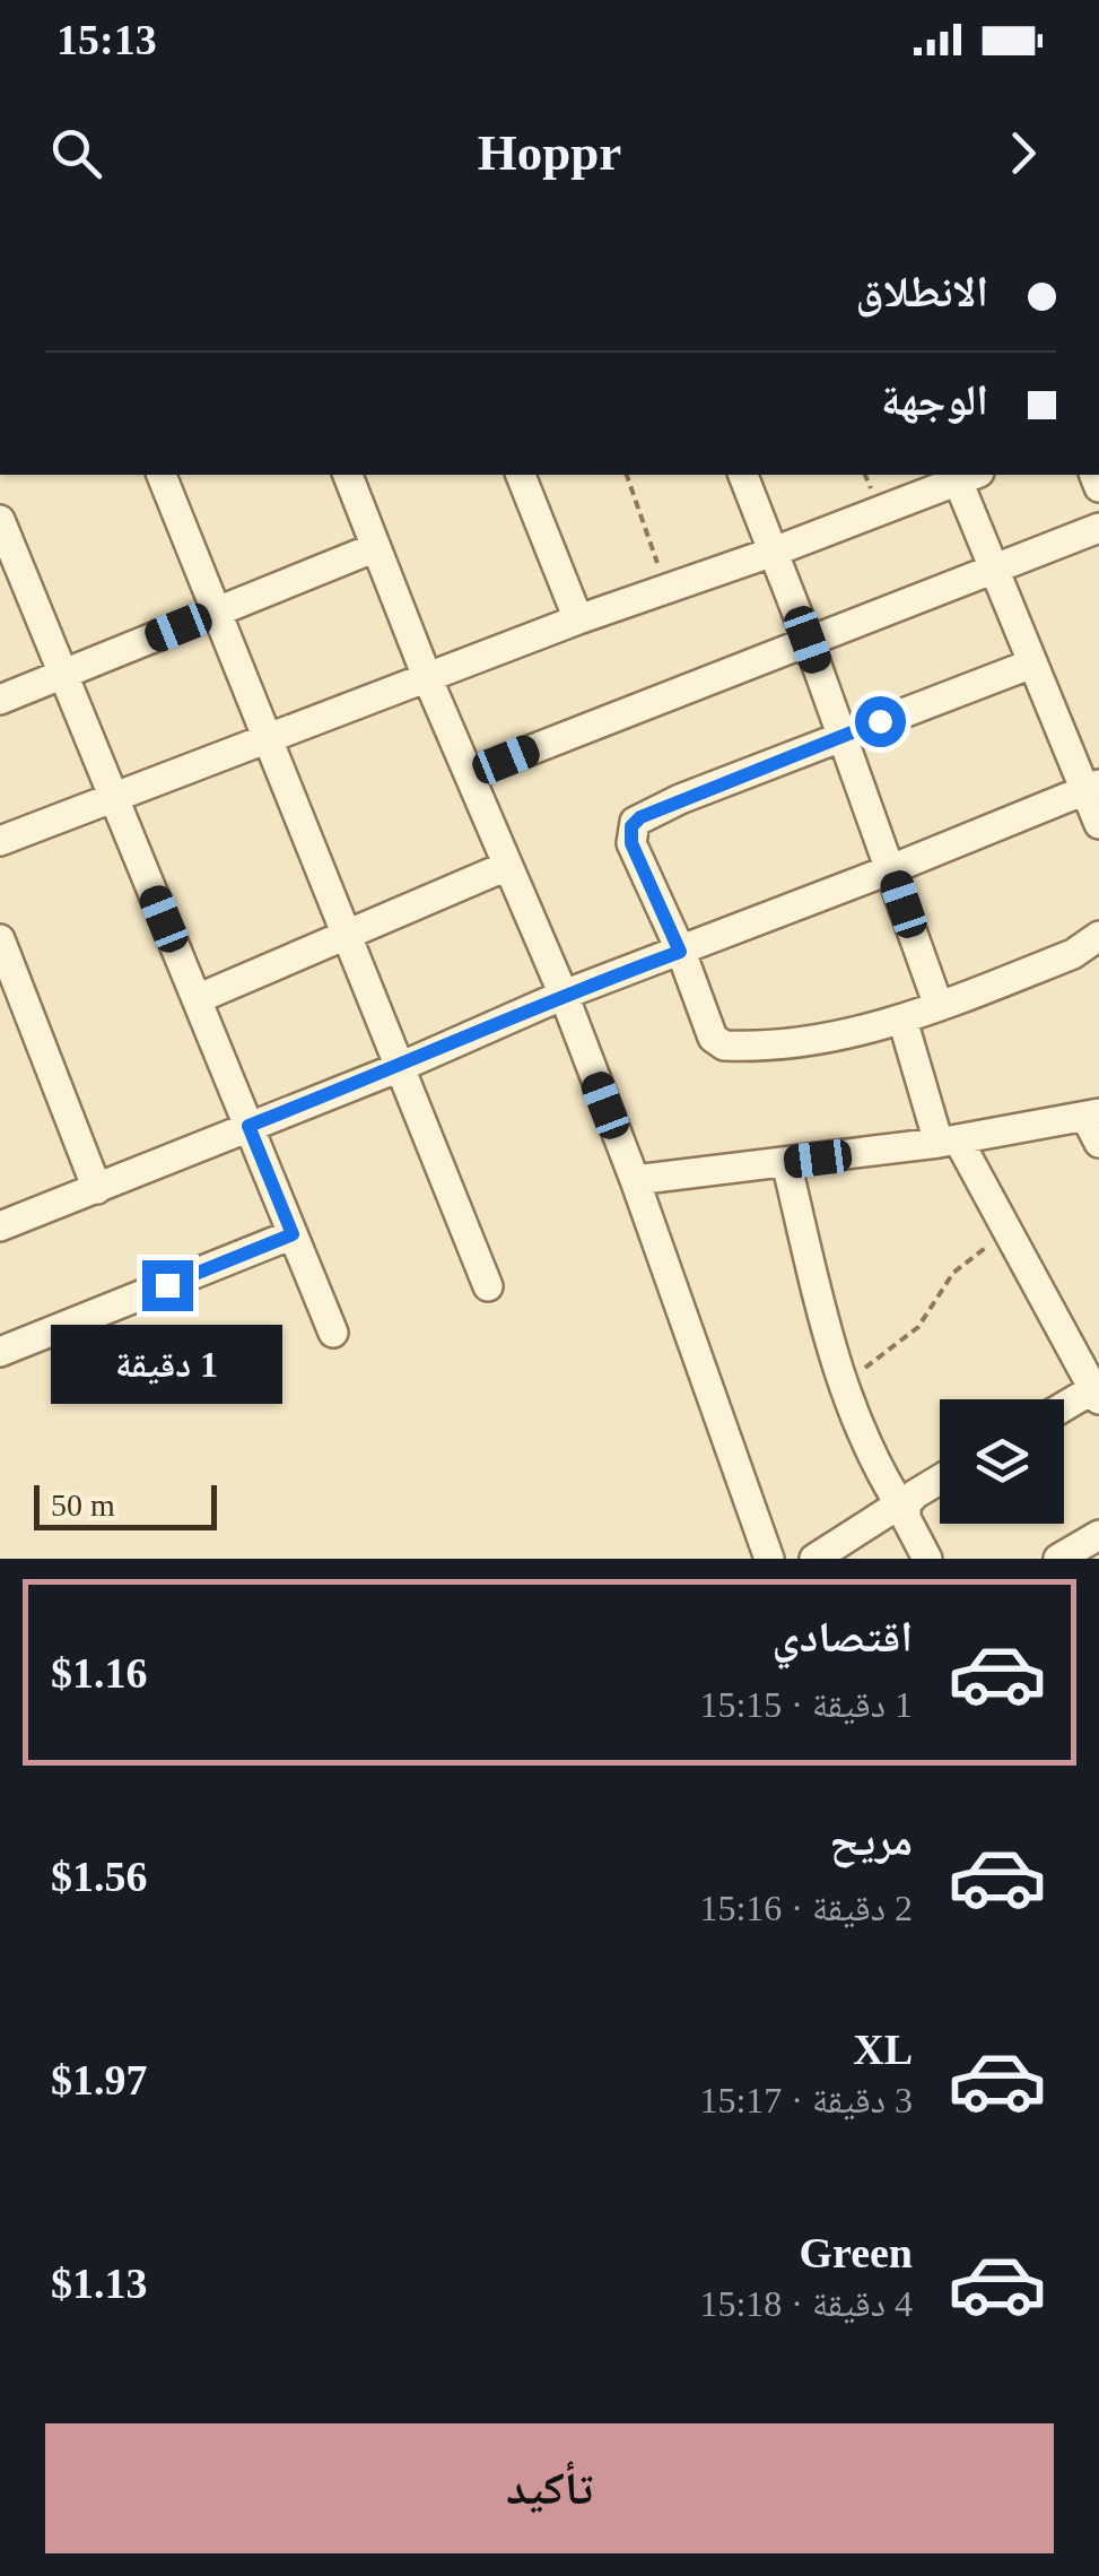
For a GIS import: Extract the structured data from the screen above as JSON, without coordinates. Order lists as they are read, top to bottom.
{
  "scale_bar": "50 m",
  "page": {
    "status": "15:13",
    "header": "Hoppr",
    "banner": ["الانطلاق", "الوجهة"],
    "bubble": "1 دقيقة",
    "scale": "50 m",
    "list": [
      {
        "name": "اقتصادي",
        "note": "1 دقيقة · 15:15",
        "value": "$1.16"
      },
      {
        "name": "مريح",
        "note": "2 دقيقة · 15:16",
        "value": "$1.56"
      },
      {
        "name": "XL",
        "note": "3 دقيقة · 15:17",
        "value": "$1.97"
      },
      {
        "name": "Green",
        "note": "4 دقيقة · 15:18",
        "value": "$1.13"
      }
    ],
    "buttons": "تأكيد"
  }
}
